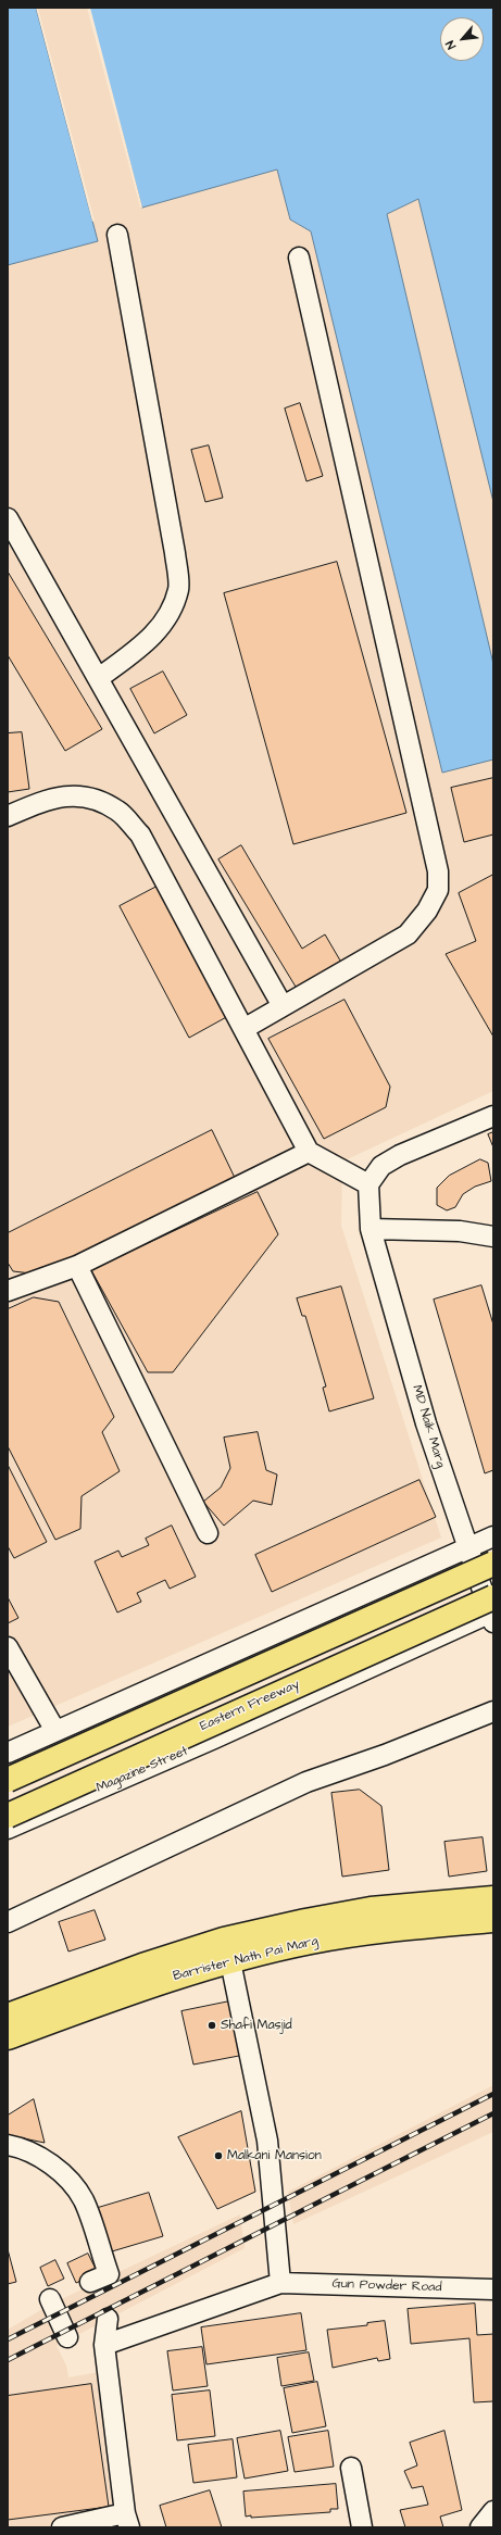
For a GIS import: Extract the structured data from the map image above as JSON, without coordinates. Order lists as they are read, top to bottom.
{
  "streets": {
    "main road": ["Eastern Freeway", "Barrister Nath Pai Marg"],
    "street": ["MD Naik Marg", "Magazine Street", "Gun Powder Road"]
  },
  "crossings": [
    ["MD Naik Marg", "Eastern Freeway"],
    ["MD Naik Marg", "Magazine Street"],
    ["Eastern Freeway", "Magazine Street"]
  ],
  "places": ["Shafi Masjid", "Malkani Mansion"],
  "north": "bottom left"
}
